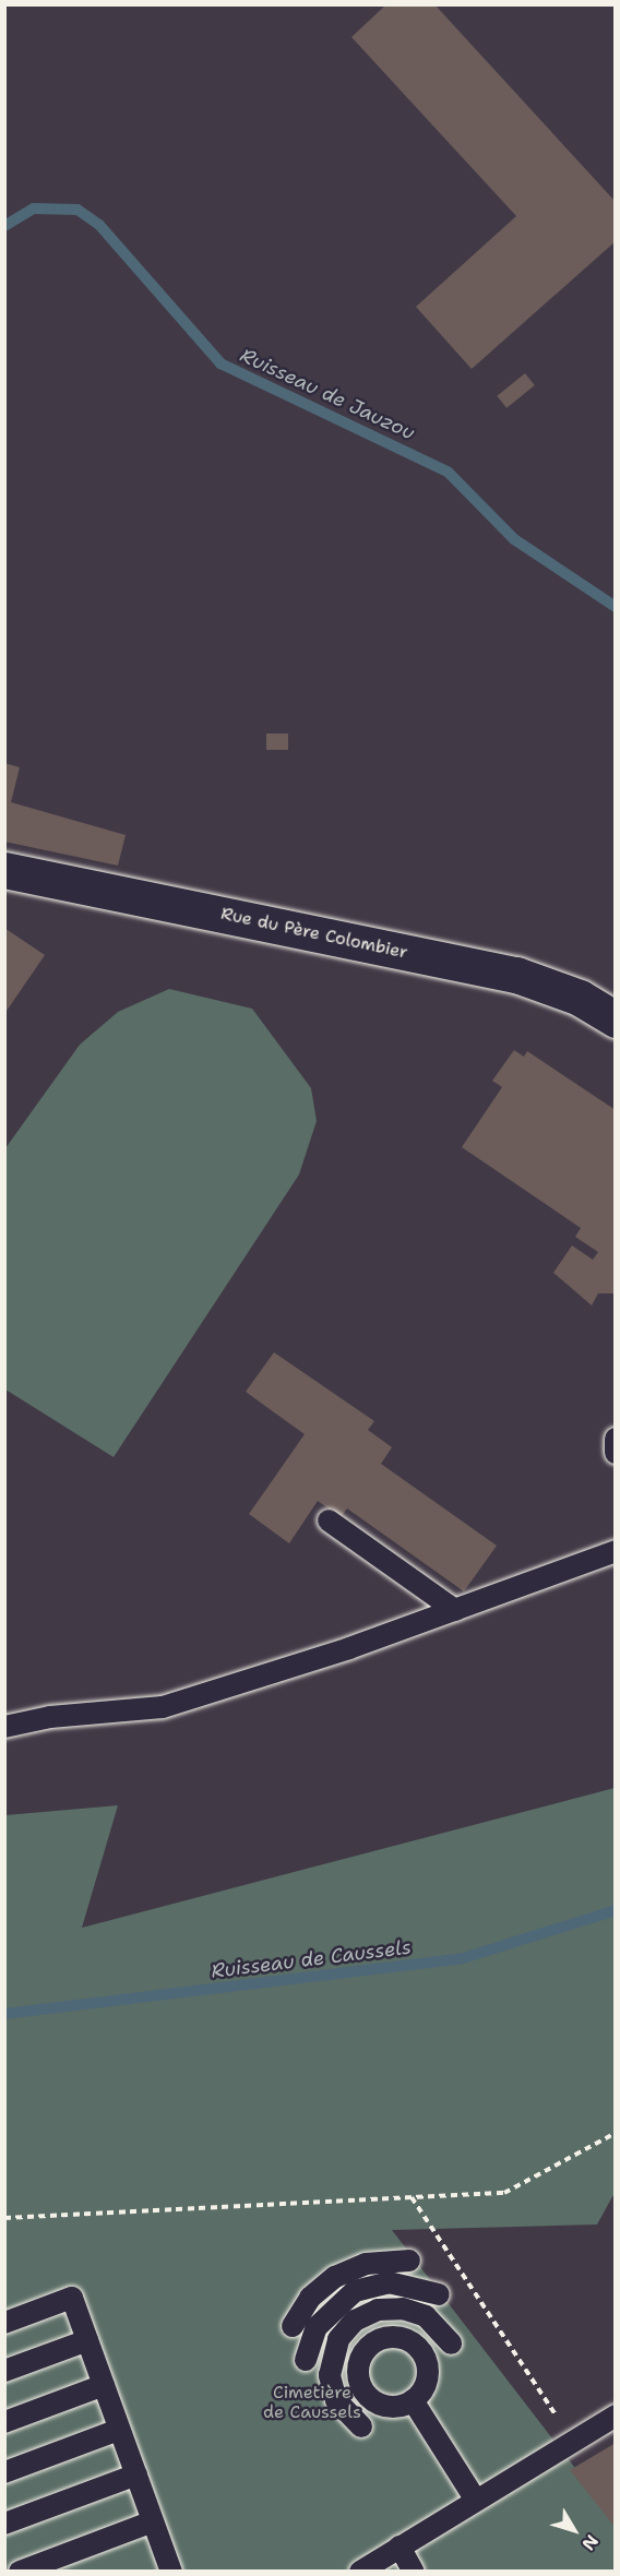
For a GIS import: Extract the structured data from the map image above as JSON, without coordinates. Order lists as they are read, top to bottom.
{
  "streets": {
    "street": ["Rue du Père Colombier"]
  },
  "water": ["Ruisseau de Jauzou", "Ruisseau de Caussels"],
  "parks": ["Cimetière de Caussels"],
  "north": "bottom right"
}
